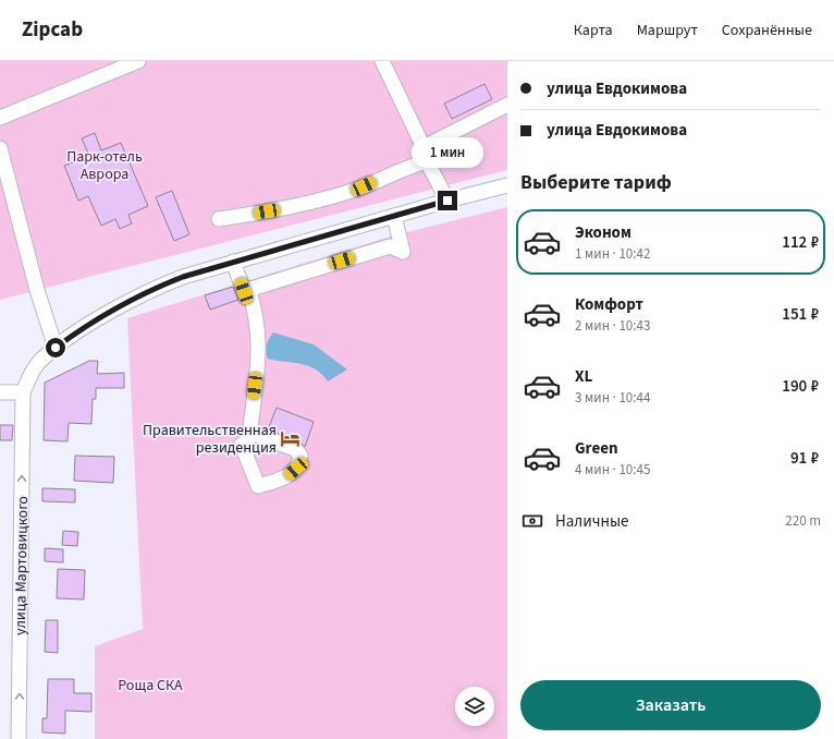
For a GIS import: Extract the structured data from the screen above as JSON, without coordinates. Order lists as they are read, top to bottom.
{
  "streets": {
    "street": ["улица Мартовицкого"]
  },
  "one_way": ["улица Мартовицкого"],
  "parks": ["Парк-отель Аврора", "Роща СКА"],
  "places": {
    "hotel": ["Правительственная резиденция"]
  },
  "page": {
    "header": "Zipcab",
    "nav": ["Карта", "Маршрут", "Сохранённые"],
    "banner": ["улица Евдокимова", "улица Евдокимова"],
    "bubble": "1 мин",
    "heading": "Выберите тариф",
    "list": [
      {
        "name": "Эконом",
        "note": "1 мин · 10:42",
        "value": "112 ₽"
      },
      {
        "name": "Комфорт",
        "note": "2 мин · 10:43",
        "value": "151 ₽"
      },
      {
        "name": "XL",
        "note": "3 мин · 10:44",
        "value": "190 ₽"
      },
      {
        "name": "Green",
        "note": "4 мин · 10:45",
        "value": "91 ₽"
      }
    ],
    "pay": ["Наличные", "220 m"],
    "buttons": "Заказать"
  }
}
